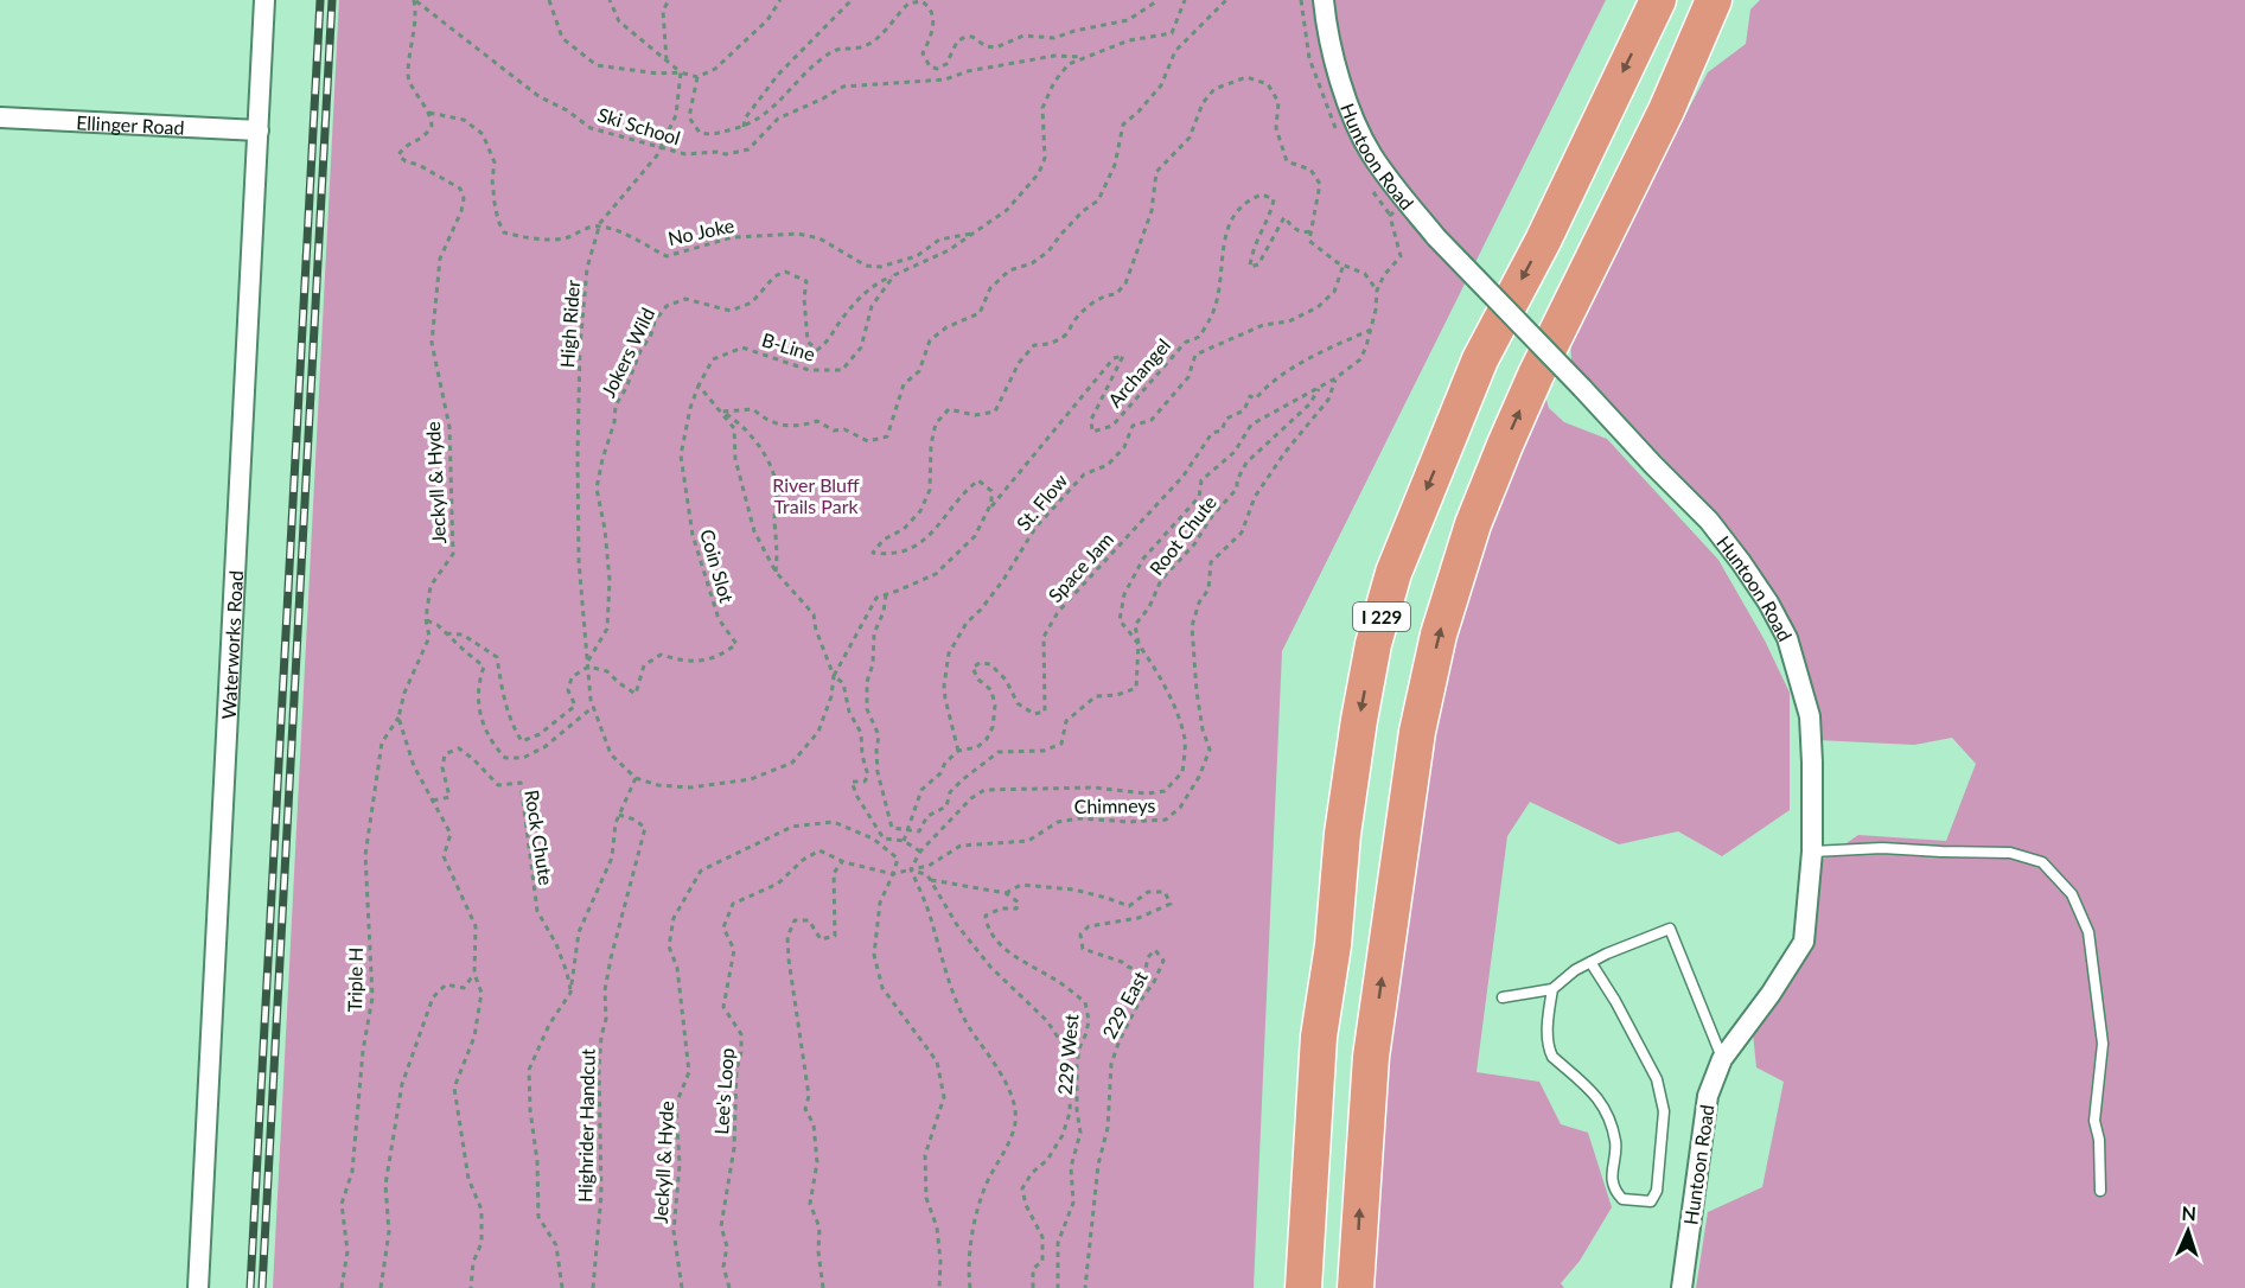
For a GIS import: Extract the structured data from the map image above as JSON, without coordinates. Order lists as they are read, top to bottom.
{
  "streets": {
    "highway": ["I 229"],
    "street": ["Ellinger Road", "Huntoon Road", "Waterworks Road"],
    "path": [
      "Ski School",
      "No Joke",
      "High Rider",
      "B-Line",
      "Jokers Wild",
      "Archangel",
      "Jeckyll & Hyde",
      "St. Flow",
      "Root Chute",
      "Coin Slot",
      "Space Jam",
      "Chimneys",
      "Rock Chute",
      "Triple H",
      "229 East",
      "229 West",
      "Lee's Loop",
      "Highrider Handcut"
    ]
  },
  "crossings": [
    ["Ellinger Road", "Waterworks Road"],
    ["Ski School", "High Rider"],
    ["Ski School", "B-Line"],
    ["No Joke", "High Rider"],
    ["No Joke", "B-Line"],
    ["High Rider", "Jokers Wild"],
    ["High Rider", "Coin Slot"],
    ["B-Line", "Jokers Wild"],
    ["B-Line", "Coin Slot"],
    ["Jokers Wild", "Coin Slot"],
    ["Jeckyll & Hyde", "Triple H"],
    ["Jeckyll & Hyde", "Lee's Loop"],
    ["St. Flow", "Space Jam"],
    ["Root Chute", "Space Jam"],
    ["Chimneys", "Lee's Loop"],
    ["229 East", "229 West"]
  ],
  "parks": ["River Bluff Trails Park"],
  "north": "top"
}
